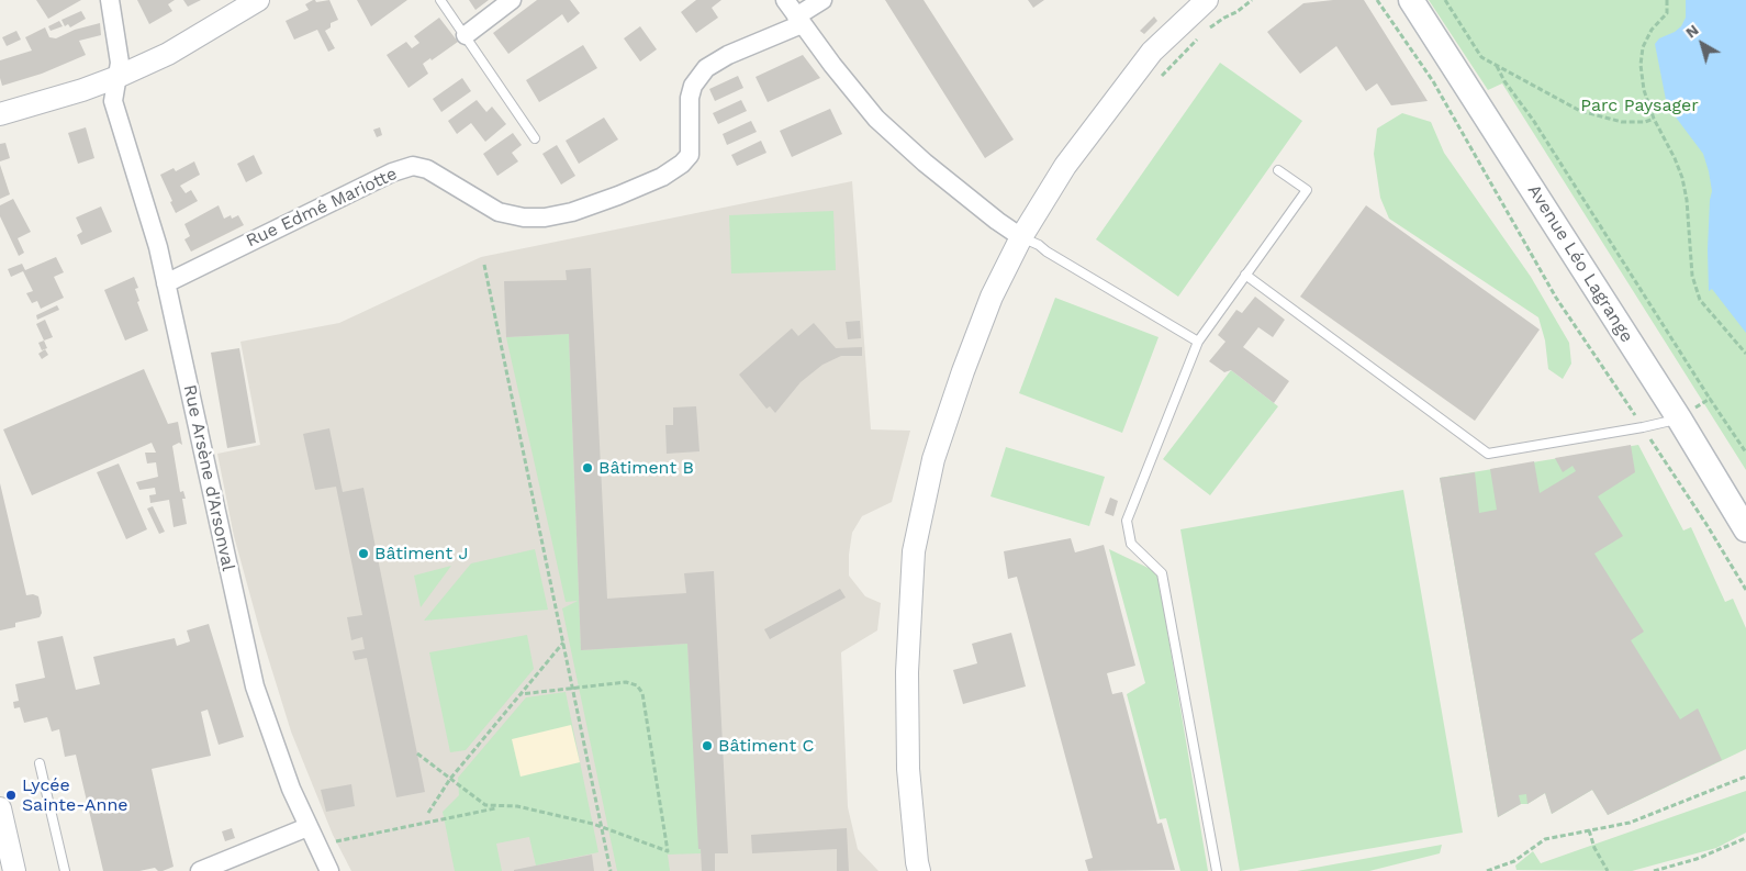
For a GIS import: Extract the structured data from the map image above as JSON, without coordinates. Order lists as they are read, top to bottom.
{
  "streets": {
    "main road": ["Avenue Léo Lagrange"],
    "street": ["Rue Edmé Mariotte", "Rue Arsène d'Arsonval"]
  },
  "crossings": [
    ["Rue Edmé Mariotte", "Rue Arsène d'Arsonval"]
  ],
  "parks": ["Parc Paysager"],
  "places": [
    "Bâtiment B",
    "Bâtiment J",
    "Bâtiment C",
    "Lycée Sainte-Anne"
  ],
  "north": "top left"
}
